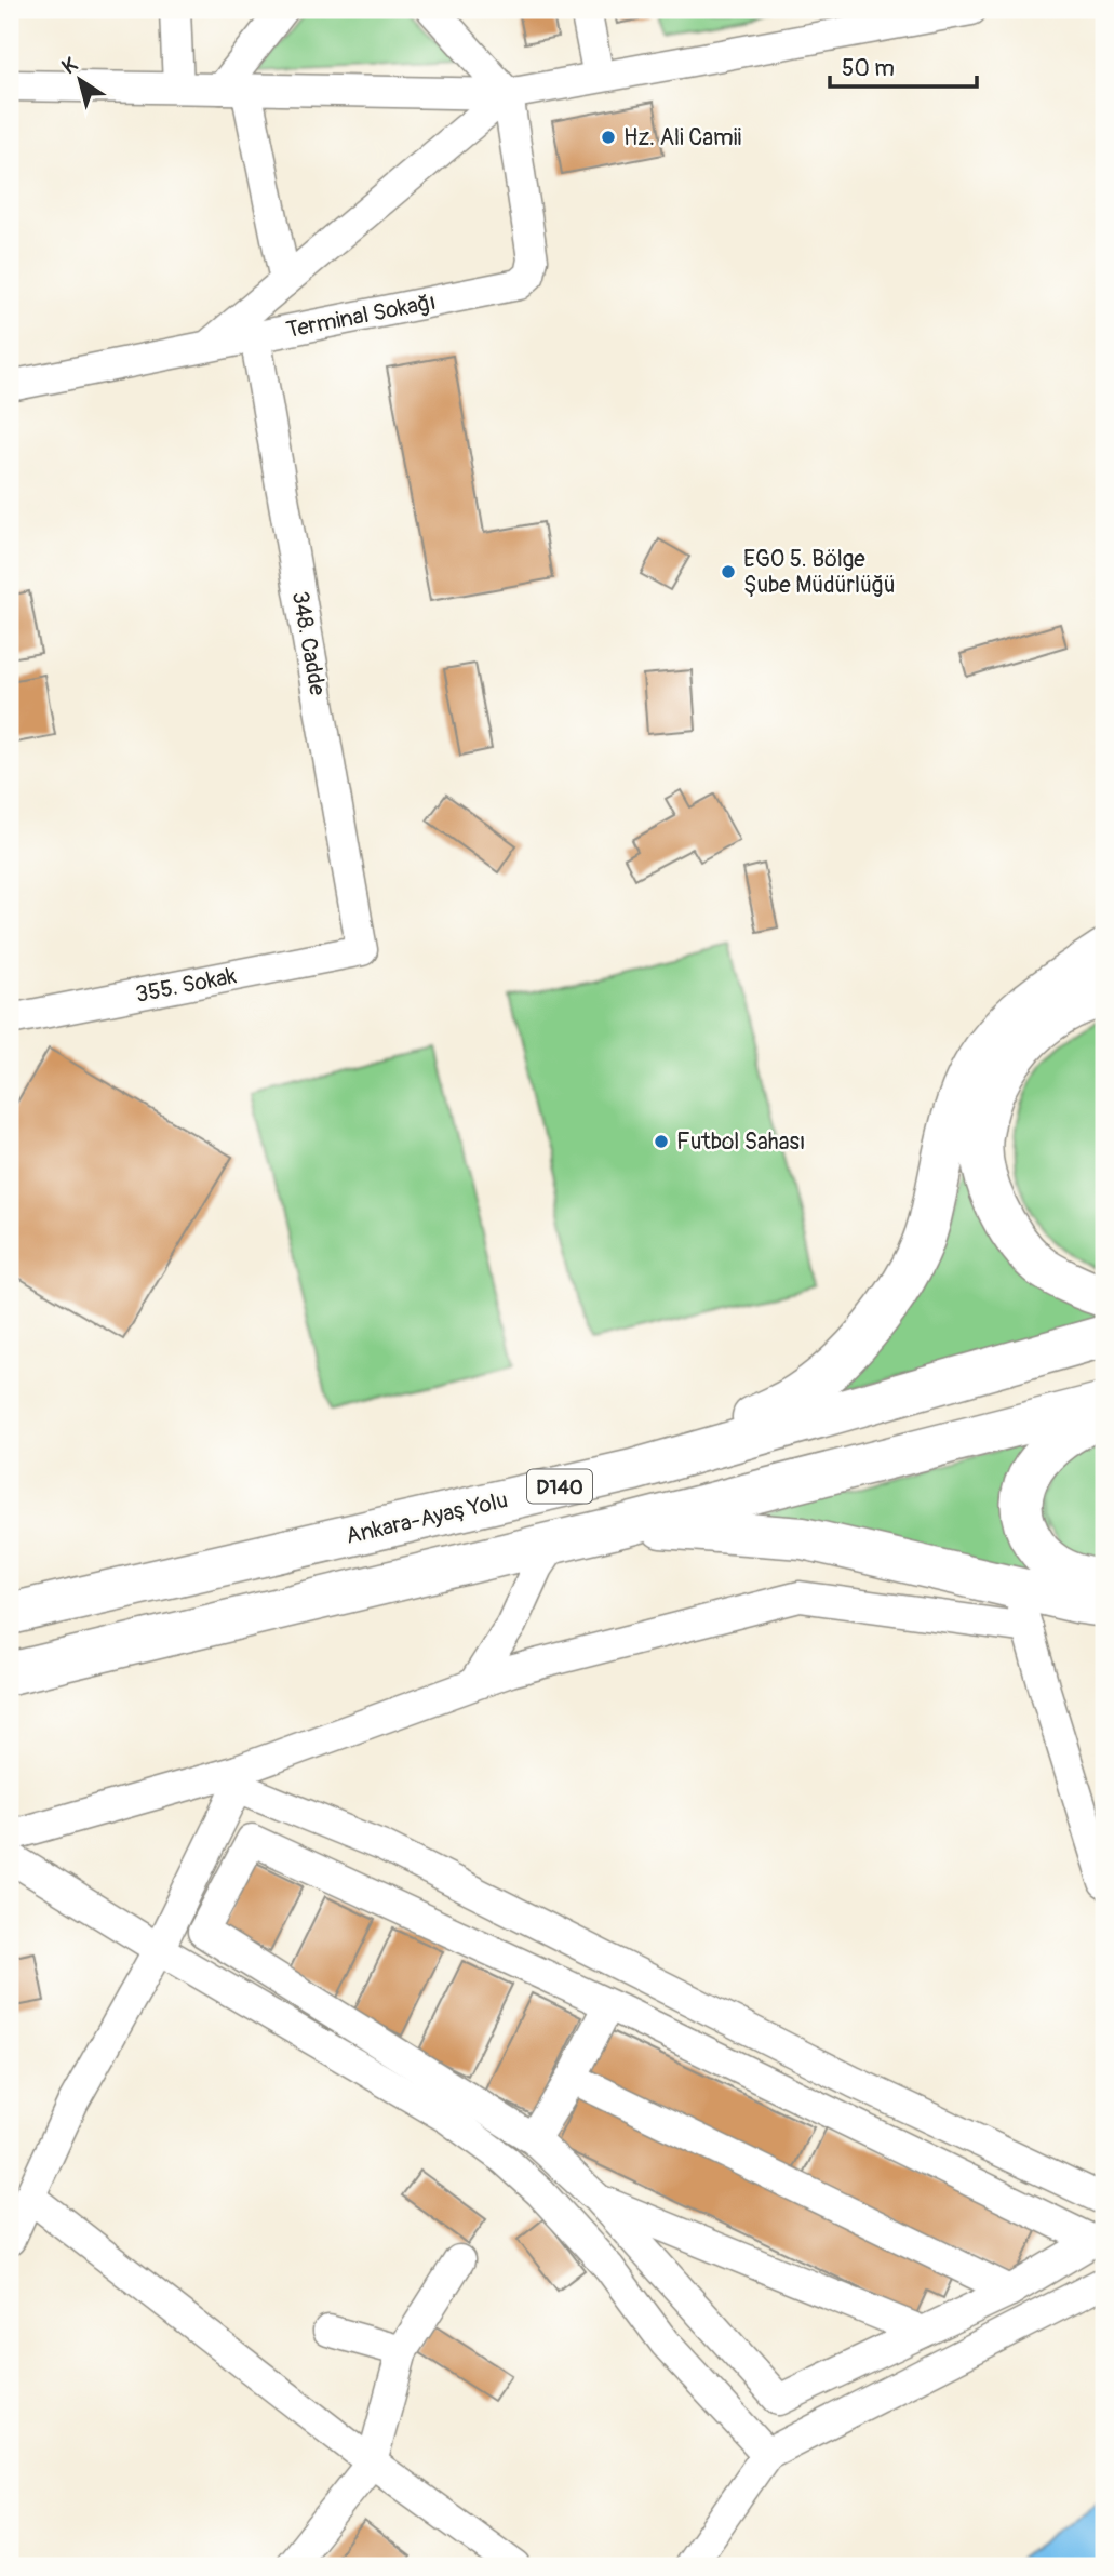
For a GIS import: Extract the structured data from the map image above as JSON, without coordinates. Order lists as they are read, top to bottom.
{
  "streets": {
    "highway": ["D140", "Ankara-Ayaş Yolu"],
    "street": ["Terminal Sokağı", "348. Cadde", "355. Sokak"]
  },
  "crossings": [
    ["Terminal Sokağı", "348. Cadde"],
    ["348. Cadde", "355. Sokak"]
  ],
  "places": ["Hz. Ali Camii", "EGO 5. Bölge Şube Müdürlüğü", "Futbol Sahası"],
  "scale_bar": "50 m",
  "north": "top left"
}
